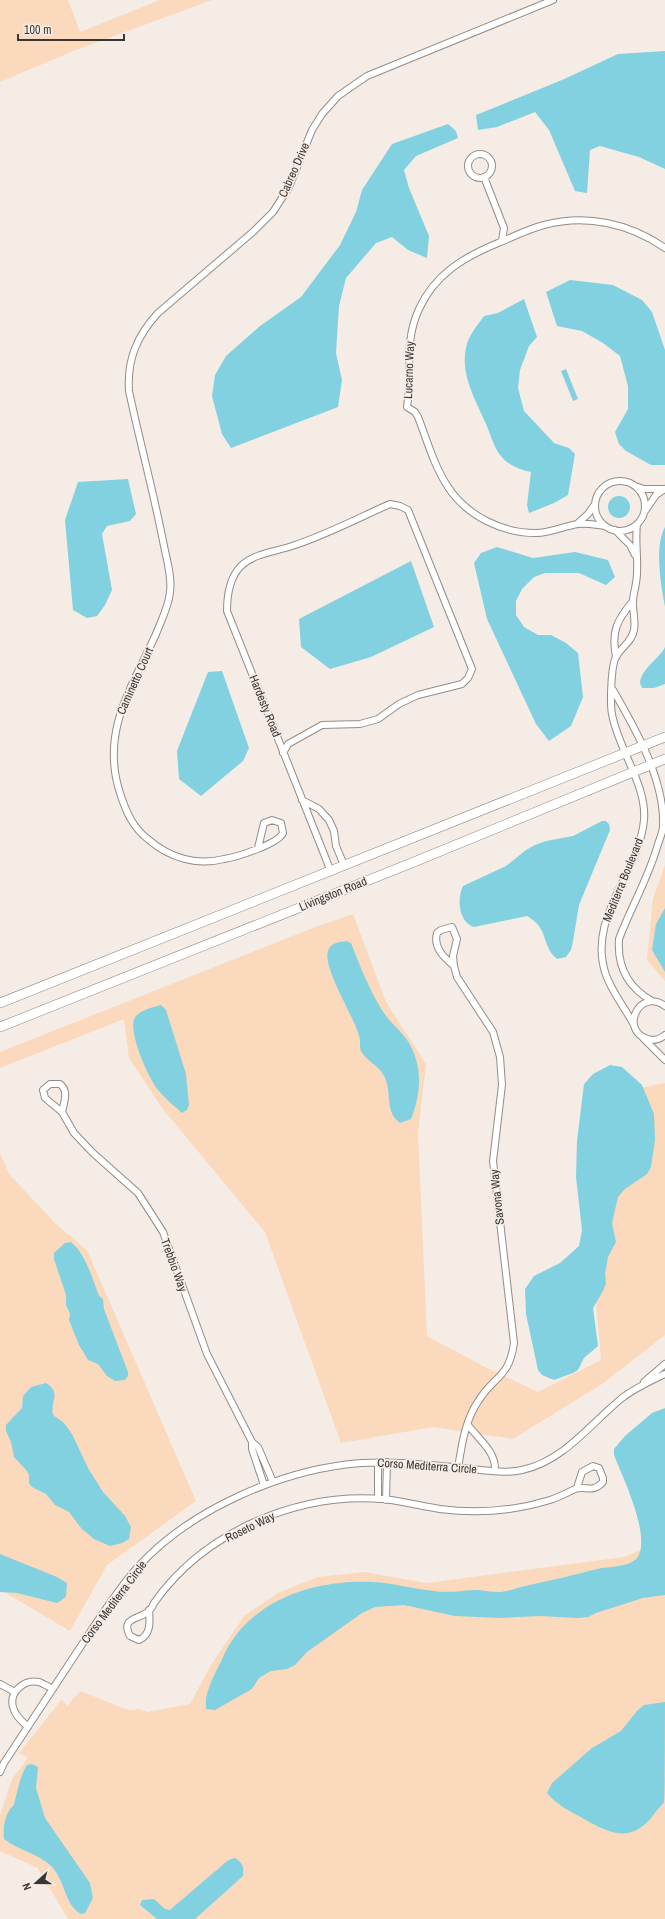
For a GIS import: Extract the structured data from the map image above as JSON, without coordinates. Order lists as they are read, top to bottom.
{
  "streets": {
    "main road": ["Livingston Road"],
    "street": [
      "Cabreo Drive",
      "Lucarno Way",
      "Caminetto Court",
      "Hardesty Road",
      "Mediterra Boulevard",
      "Savona Way",
      "Trebbio Way",
      "Corso Mediterra Circle",
      "Roseto Way"
    ]
  },
  "crossings": [
    ["Cabreo Drive", "Caminetto Court"],
    ["Hardesty Road", "Livingston Road"],
    ["Mediterra Boulevard", "Livingston Road"],
    ["Savona Way", "Corso Mediterra Circle"],
    ["Trebbio Way", "Corso Mediterra Circle"]
  ],
  "scale_bar": "100 m",
  "north": "left"
}
